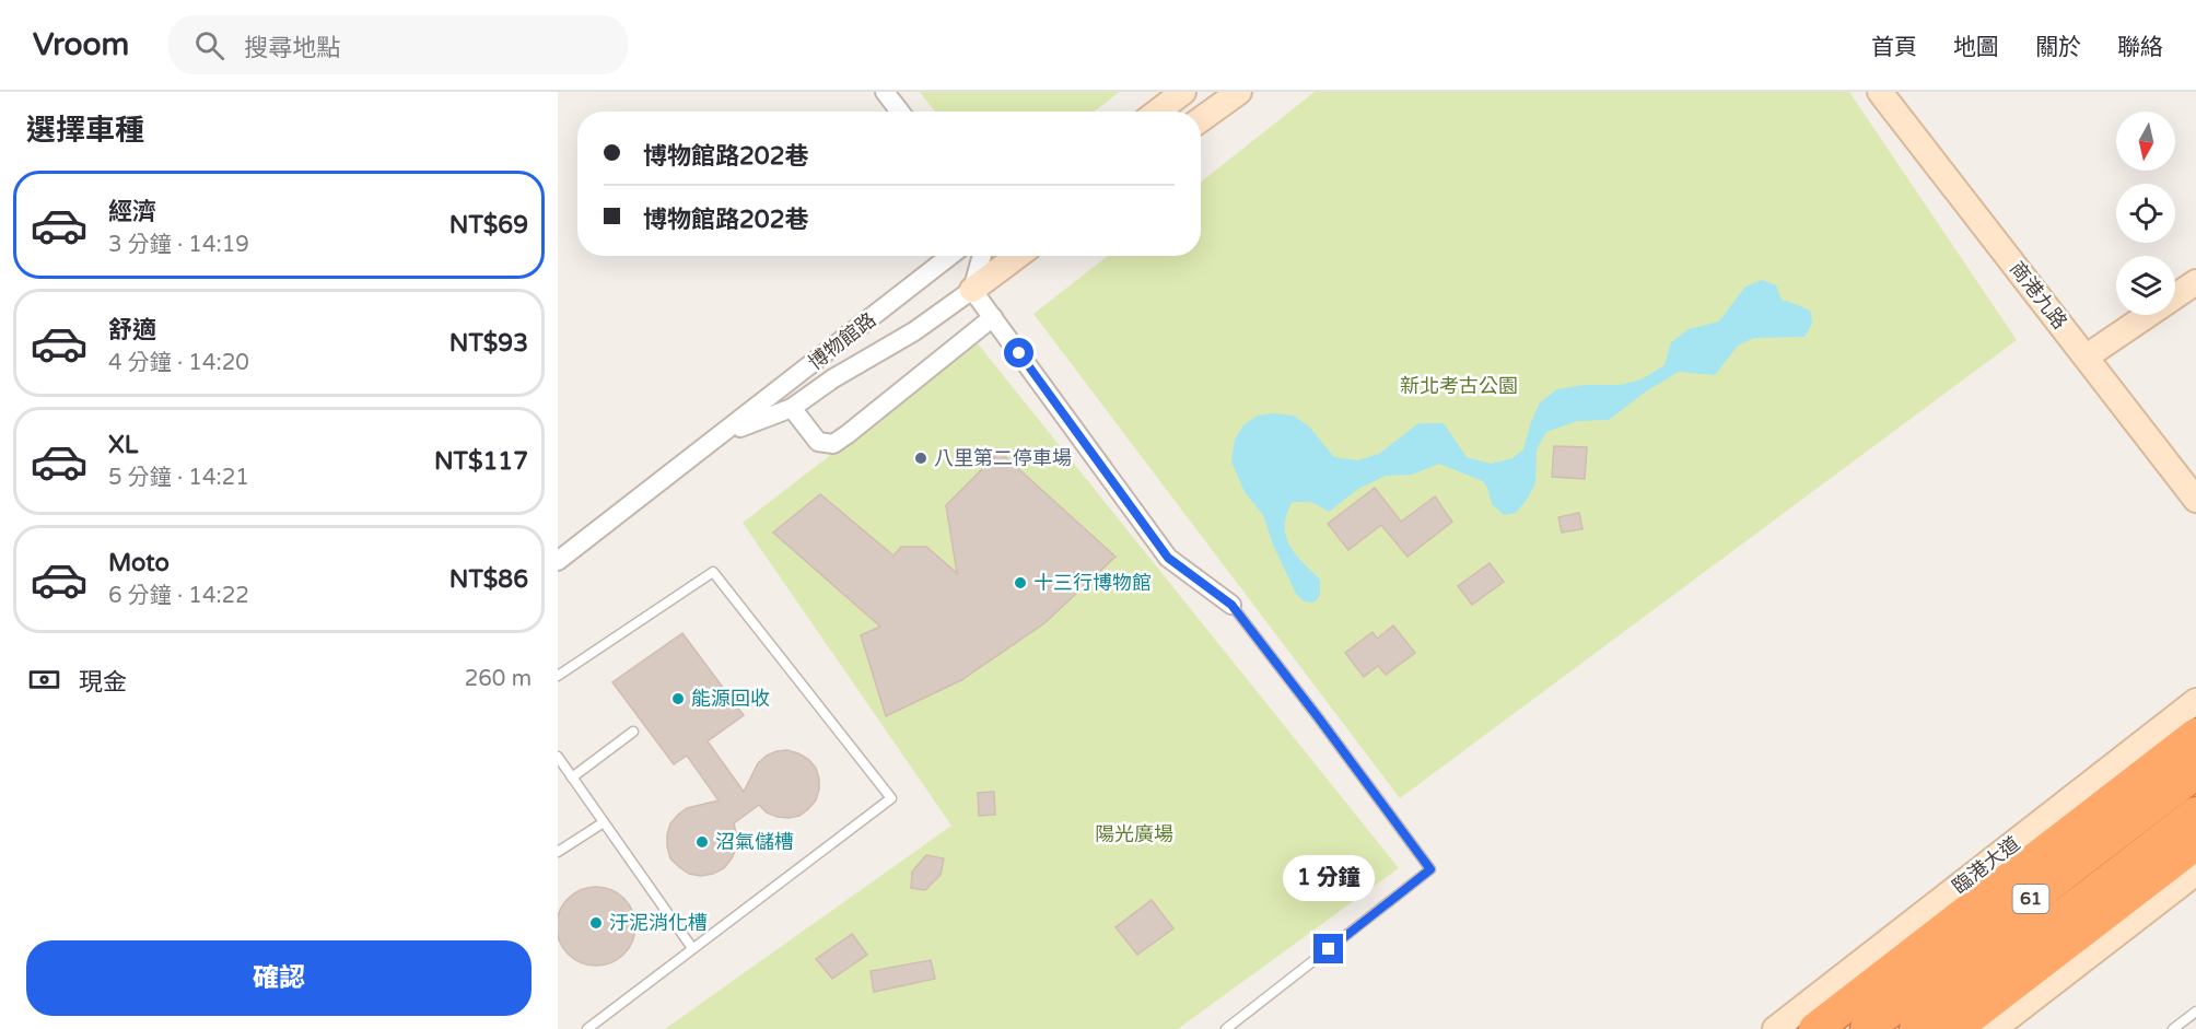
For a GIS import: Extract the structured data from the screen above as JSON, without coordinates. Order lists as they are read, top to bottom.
{
  "streets": {
    "highway": ["61"],
    "street": ["商港九路", "博物館路", "臨港大道"]
  },
  "parks": ["新北考古公園", "陽光廣場"],
  "places": [
    "八里第二停車場",
    "十三行博物館",
    "能源回收",
    "沼氣儲槽",
    "汙泥消化槽"
  ],
  "north": "bottom",
  "page": {
    "header": "Vroom",
    "search": "搜尋地點",
    "nav": [
      "首頁",
      "地圖",
      "關於",
      "聯絡"
    ],
    "heading": "選擇車種",
    "banner": ["博物館路202巷", "博物館路202巷"],
    "list": [
      {
        "name": "經濟",
        "note": "3 分鐘 · 14:19",
        "value": "NT$69"
      },
      {
        "name": "舒適",
        "note": "4 分鐘 · 14:20",
        "value": "NT$93"
      },
      {
        "name": "XL",
        "note": "5 分鐘 · 14:21",
        "value": "NT$117"
      },
      {
        "name": "Moto",
        "note": "6 分鐘 · 14:22",
        "value": "NT$86"
      }
    ],
    "pay": ["現金", "260 m"],
    "bubble": "1 分鐘",
    "buttons": "確認"
  }
}
